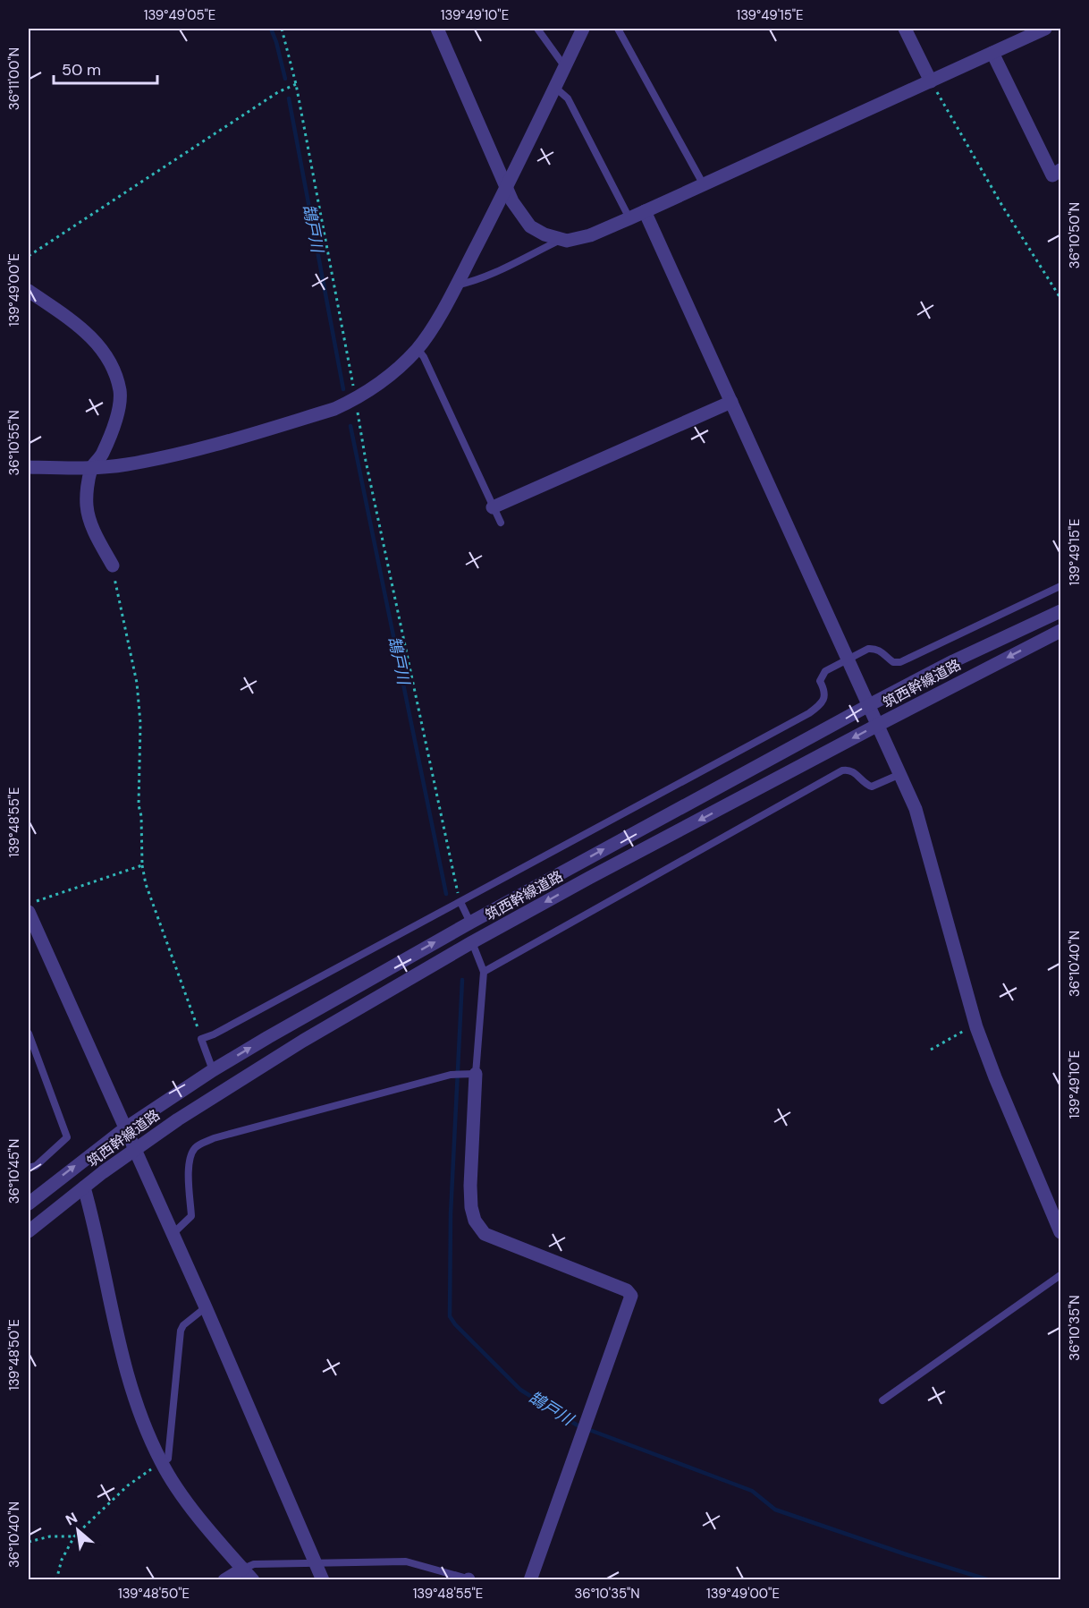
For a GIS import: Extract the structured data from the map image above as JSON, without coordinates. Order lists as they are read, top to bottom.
{
  "streets": {
    "street": ["筑西幹線道路"]
  },
  "water": ["鵠戸川"],
  "scale_bar": "50 m",
  "north": "top left",
  "coordinates": [
    "139°49'05\"E",
    "139°49'10\"E",
    "139°49'15\"E",
    "36°11'00\"N",
    "36°10'50\"N",
    "139°49'00\"E",
    "36°10'55\"N",
    "139°48'55\"E",
    "36°10'40\"N",
    "36°10'45\"N",
    "36°10'35\"N",
    "139°48'50\"E"
  ]
}
